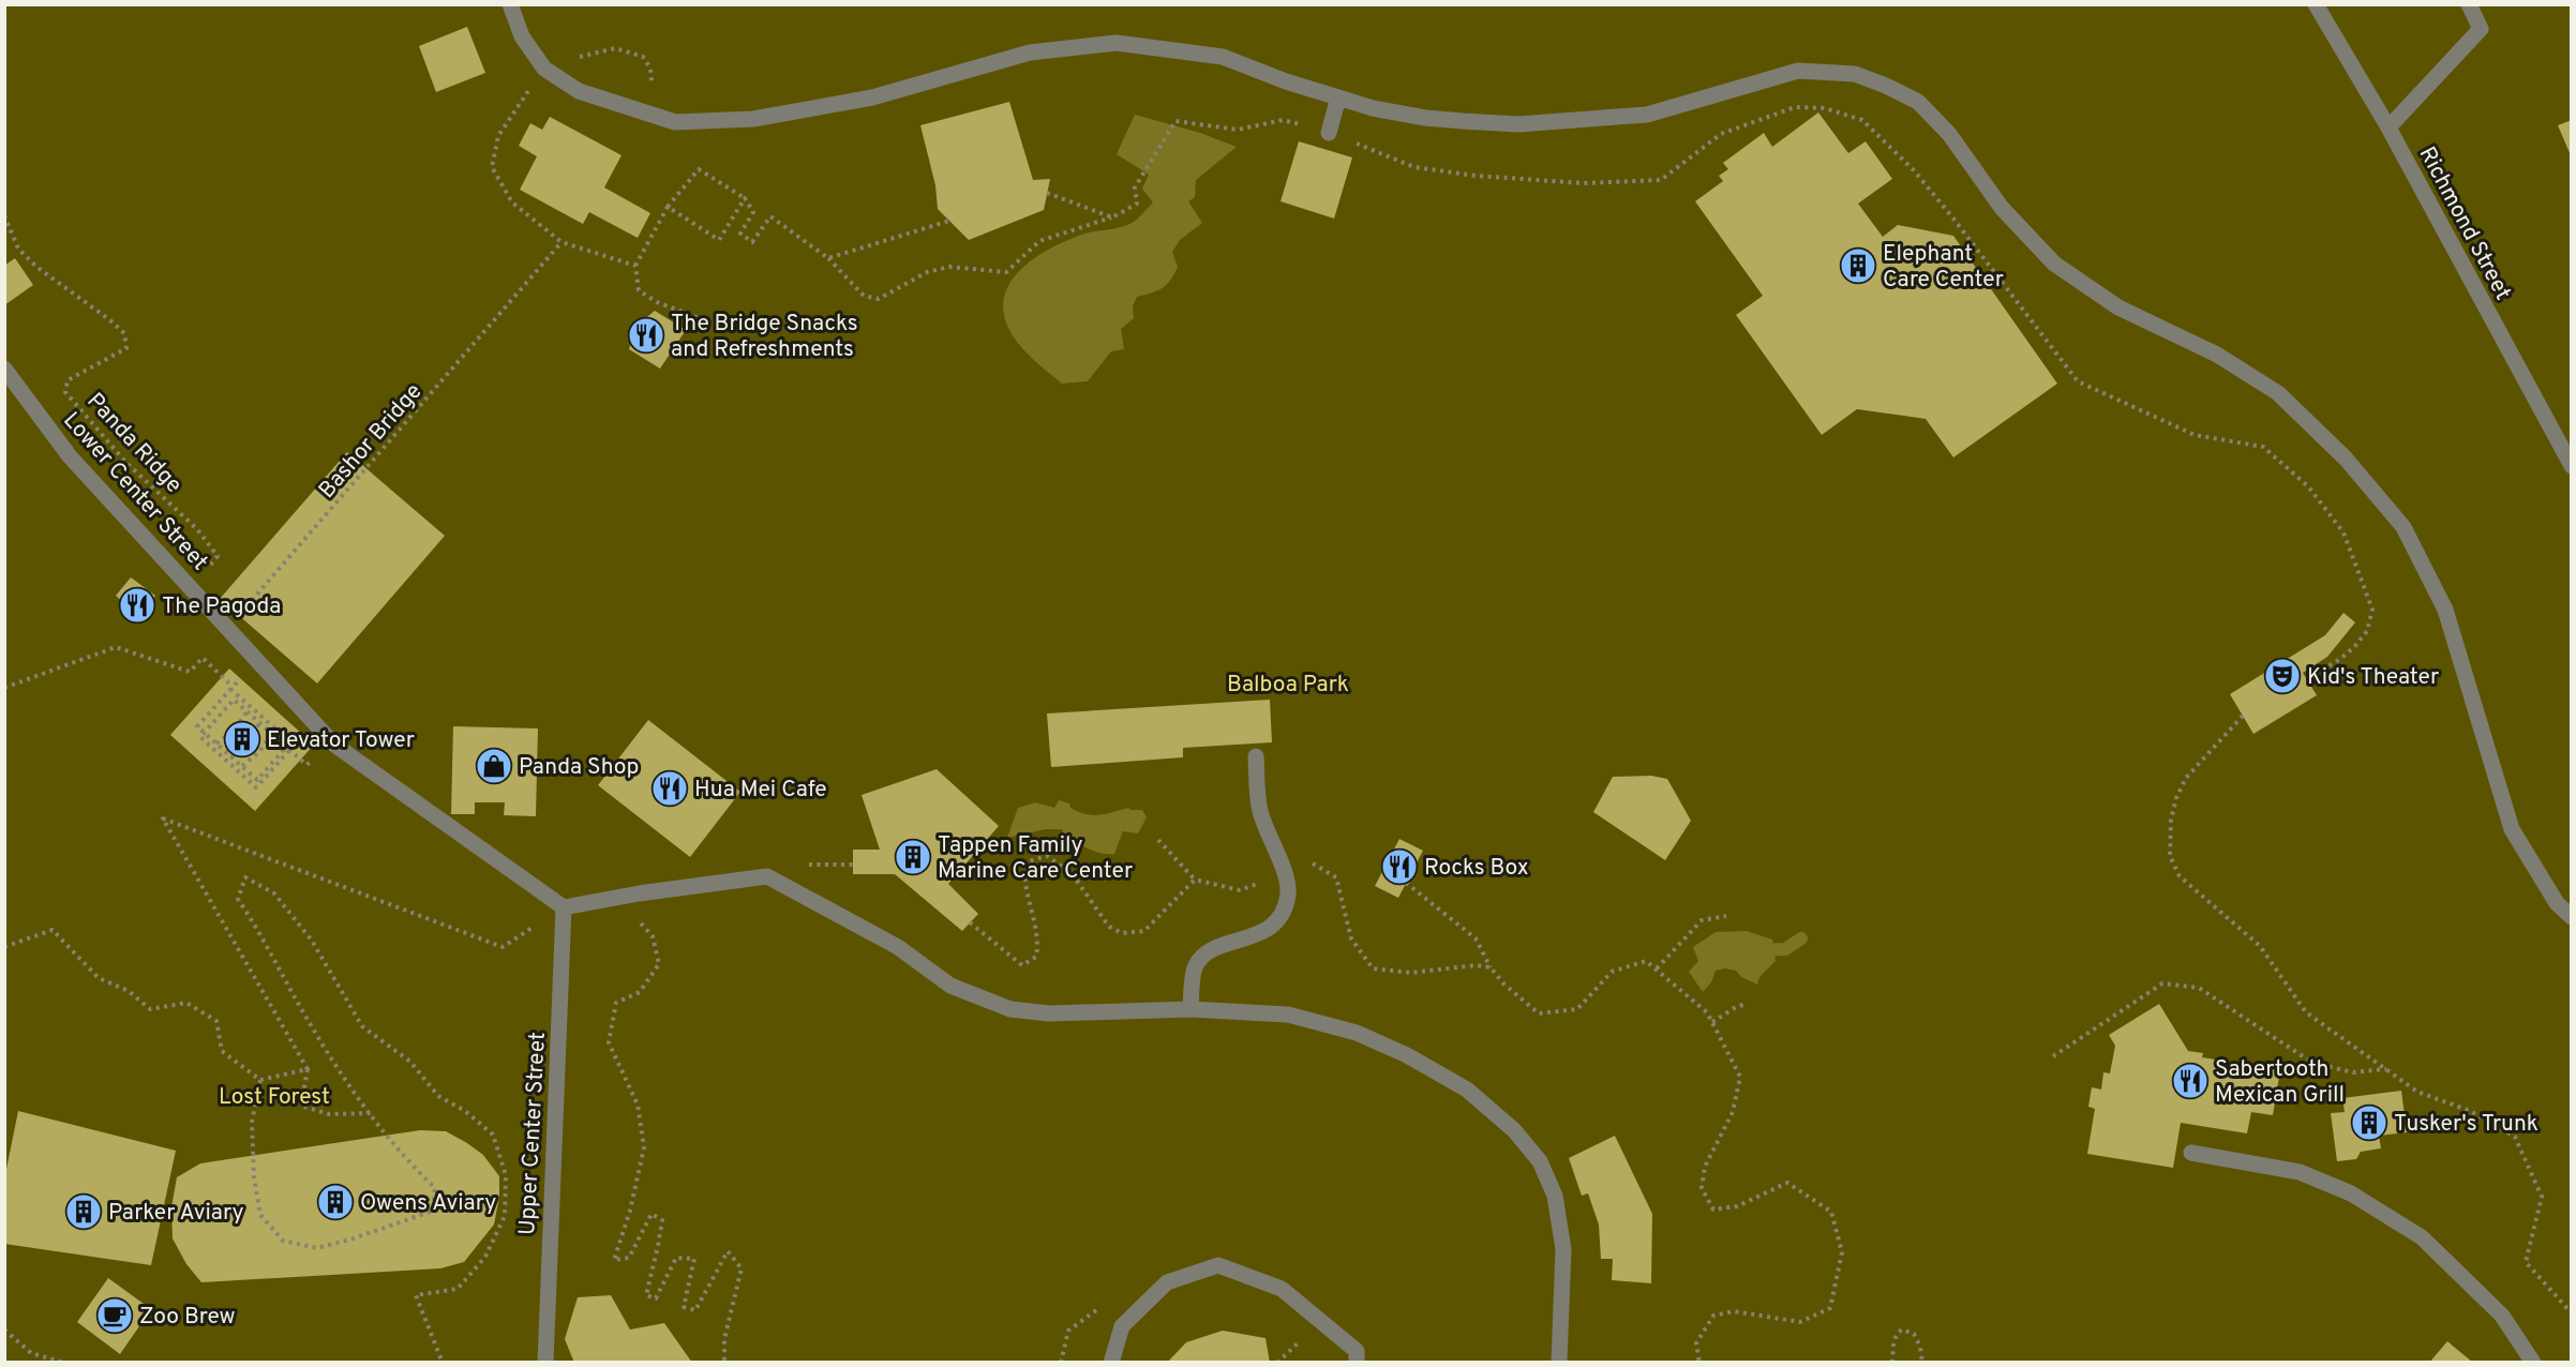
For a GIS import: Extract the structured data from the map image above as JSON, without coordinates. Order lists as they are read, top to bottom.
{
  "streets": {
    "street": ["Richmond Street", "Lower Center Street", "Upper Center Street"],
    "path": ["Bashor Bridge", "Panda Ridge"]
  },
  "crossings": [
    ["Lower Center Street", "Upper Center Street"]
  ],
  "parks": ["Balboa Park", "Lost Forest"],
  "places": {
    "building": [
      "Elephant Care Center",
      "Elevator Tower",
      "Tappen Family Marine Care Center",
      "Tusker's Trunk",
      "Owens Aviary",
      "Parker Aviary"
    ],
    "restaurant": [
      "The Bridge Snacks and Refreshments",
      "The Pagoda",
      "Hua Mei Cafe",
      "Rocks Box",
      "Sabertooth Mexican Grill"
    ],
    "theatre": ["Kid's Theater"],
    "shop": ["Panda Shop"],
    "cafe": ["Zoo Brew"]
  }
}
